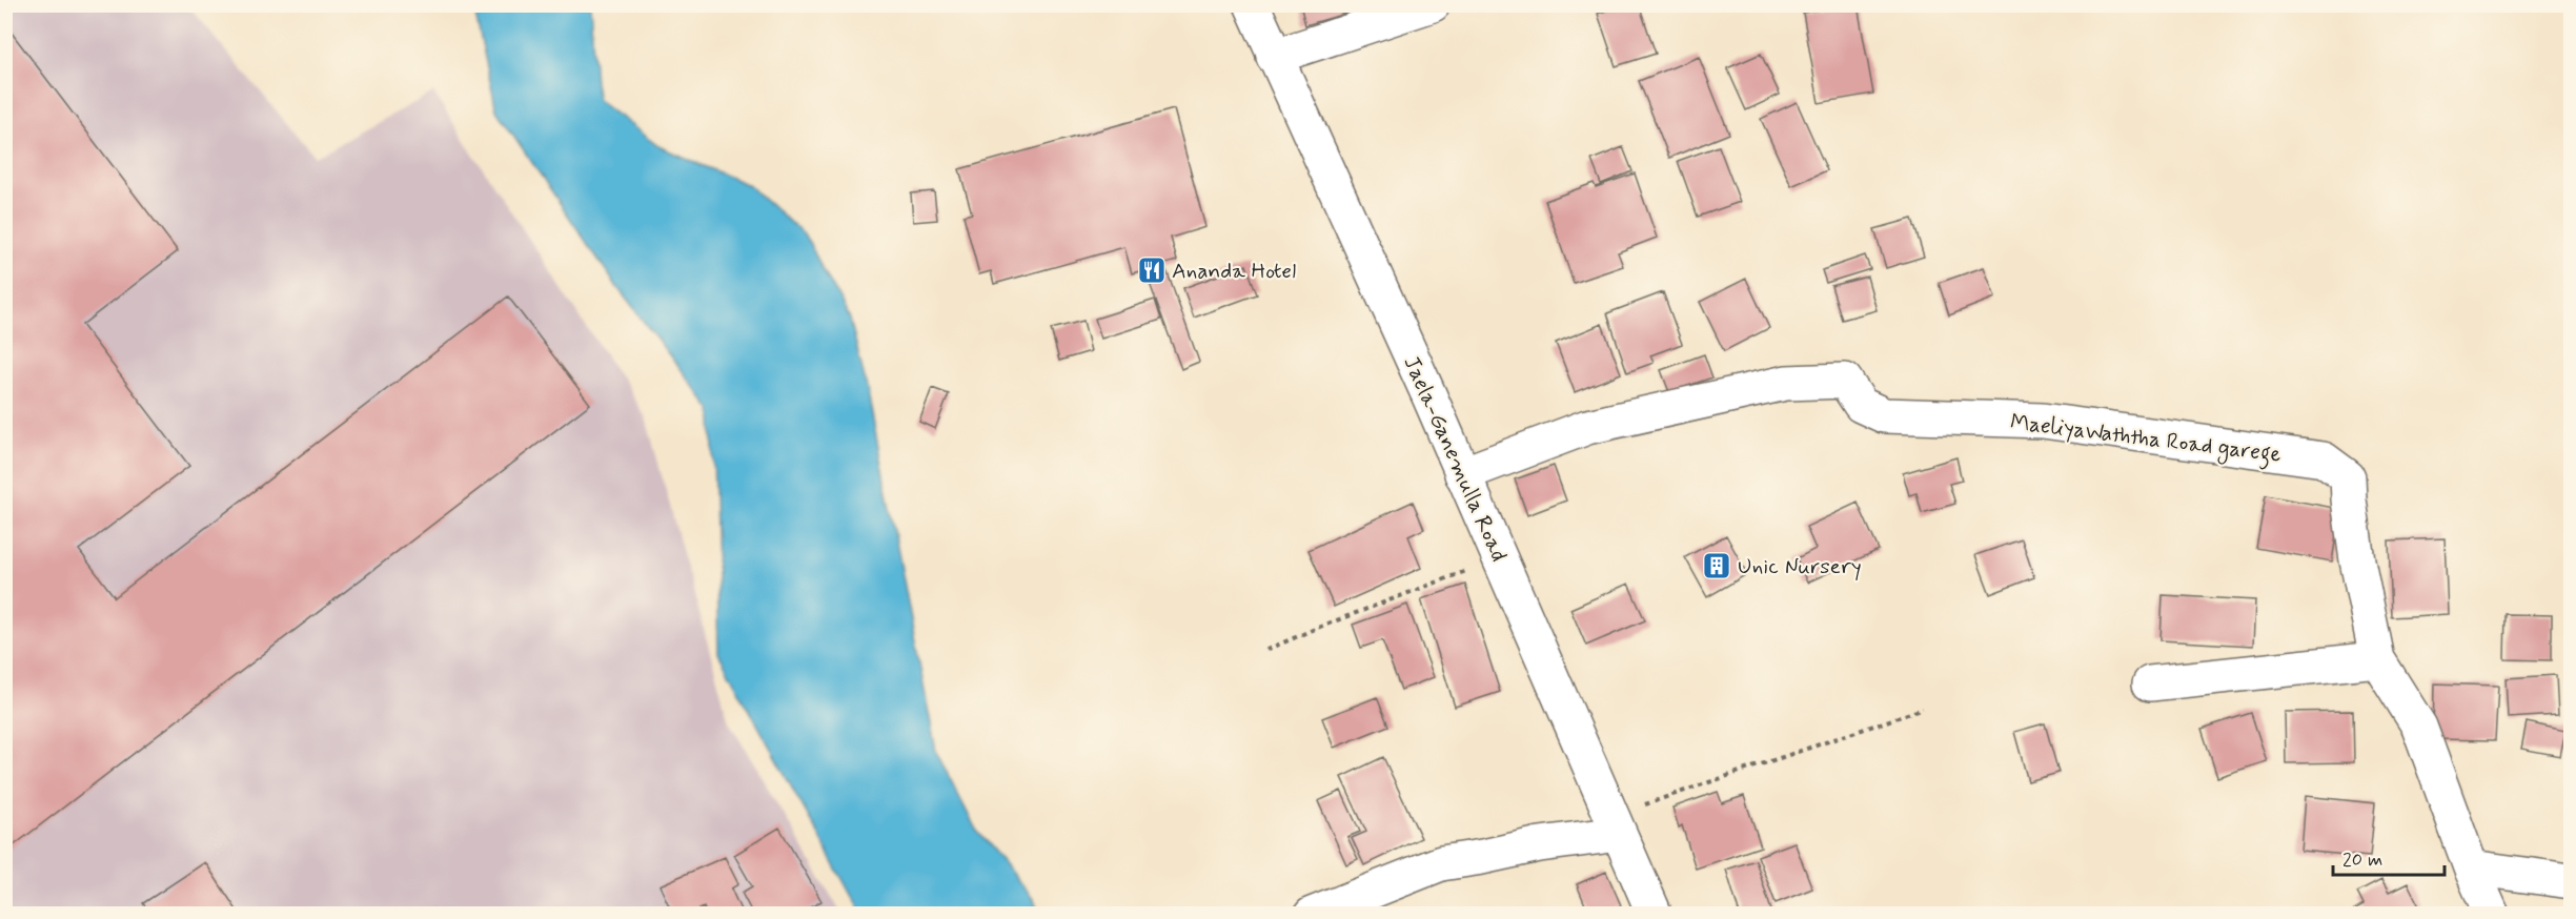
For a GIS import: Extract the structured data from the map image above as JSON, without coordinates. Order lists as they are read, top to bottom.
{
  "streets": {
    "street": ["MaeliyaWaththa Road garege", "Jaela-Ganemulla Road"]
  },
  "crossings": [
    ["MaeliyaWaththa Road garege", "Jaela-Ganemulla Road"]
  ],
  "places": {
    "restaurant": ["Ananda Hotel"],
    "building": ["Unic Nursery"]
  },
  "scale_bar": "20 m"
}
